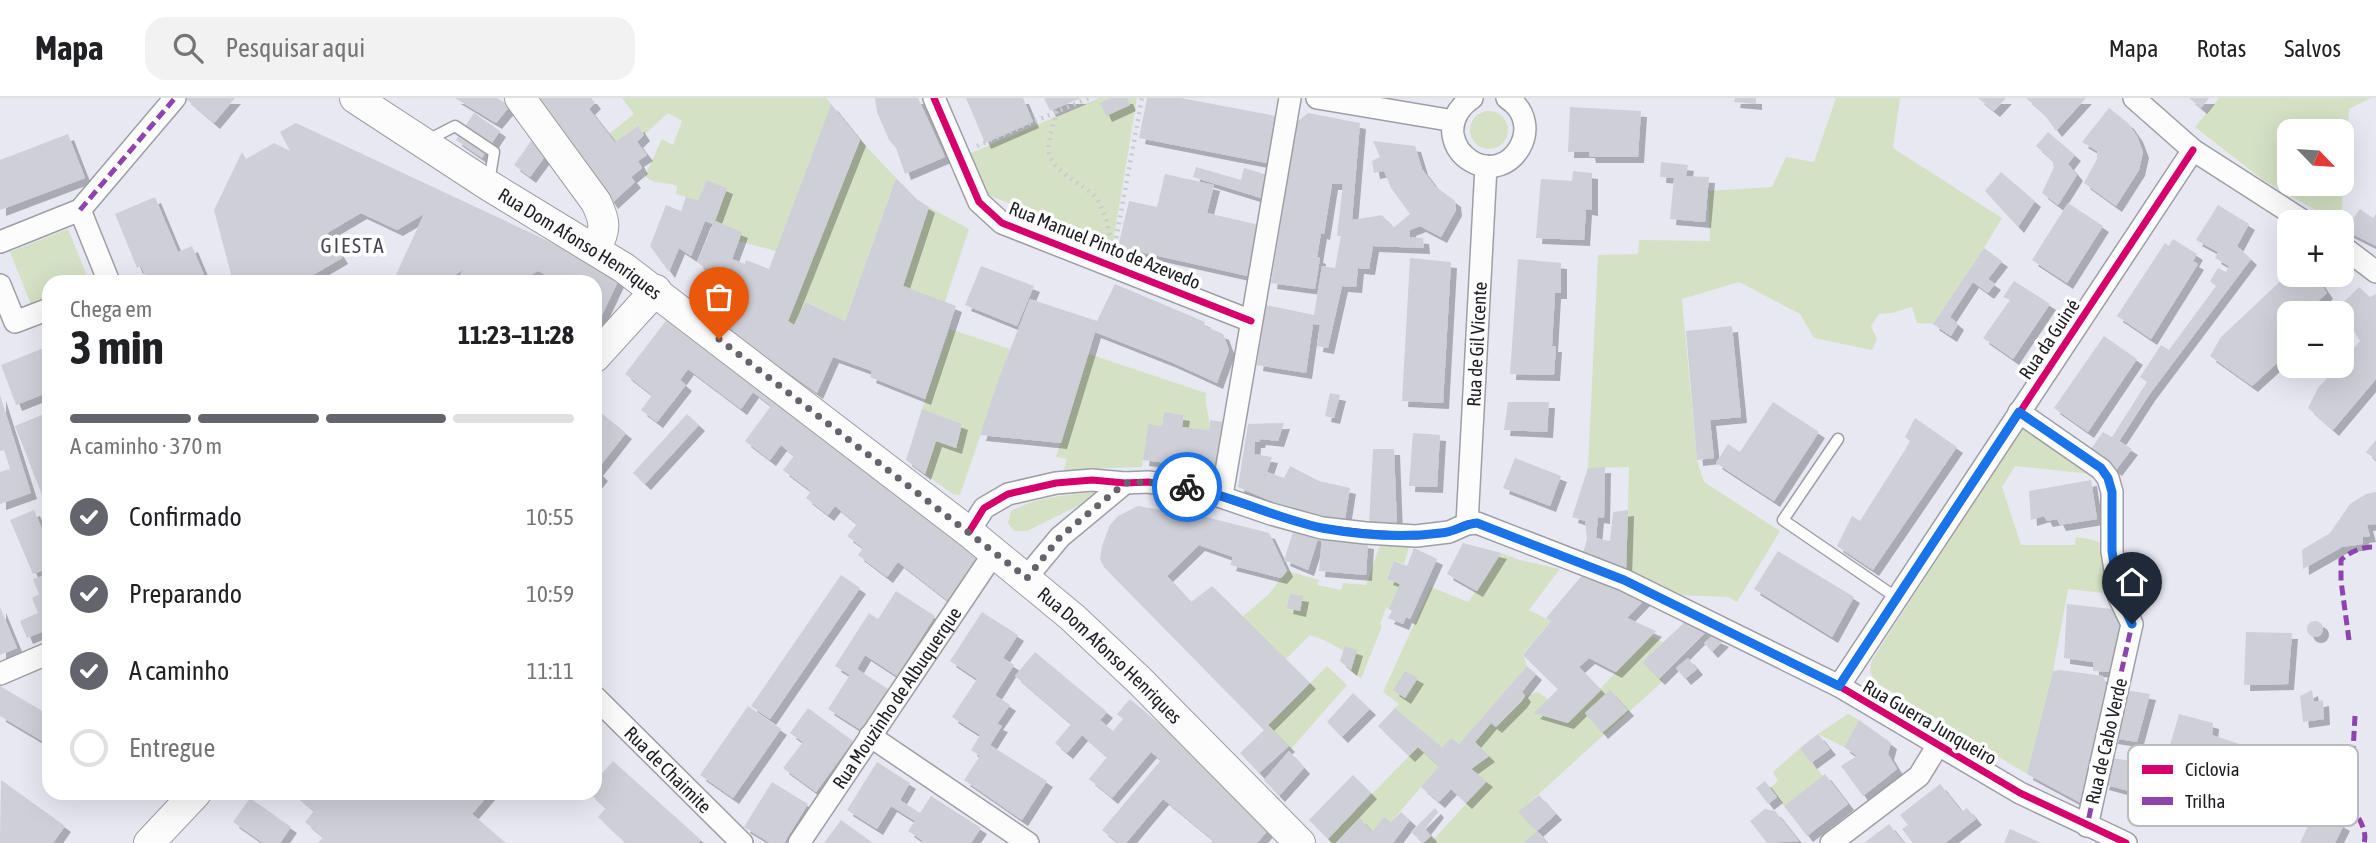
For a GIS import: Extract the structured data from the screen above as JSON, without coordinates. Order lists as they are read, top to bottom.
{
  "streets": {
    "main road": ["Rua Dom Afonso Henriques"],
    "street": [
      "Rua Manuel Pinto de Azevedo",
      "Rua da Guiné",
      "Rua de Gil Vicente",
      "Rua Mouzinho de Albuquerque",
      "Rua Guerra Junqueiro",
      "Rua de Cabo Verde",
      "Rua de Chaimite"
    ]
  },
  "crossings": [
    ["Rua Dom Afonso Henriques", "Rua Mouzinho de Albuquerque"],
    ["Rua da Guiné", "Rua Guerra Junqueiro"],
    ["Rua da Guiné", "Rua de Cabo Verde"],
    ["Rua de Gil Vicente", "Rua Guerra Junqueiro"],
    ["Rua Guerra Junqueiro", "Rua de Cabo Verde"]
  ],
  "districts": ["GIESTA"],
  "legend": ["Ciclovia", "Trilha"],
  "north": "bottom right",
  "page": {
    "header": "Mapa",
    "search": "Pesquisar aqui",
    "nav": ["Mapa", "Rotas", "Salvos"],
    "map_buttons": ["+", "−"],
    "heading": ["3 min", "Chega em", "11:23–11:28"],
    "bar": "A caminho · 370 m",
    "list": [
      ["Confirmado", "10:55"],
      ["Preparando", "10:59"],
      ["A caminho", "11:11"],
      "Entregue"
    ]
  }
}
